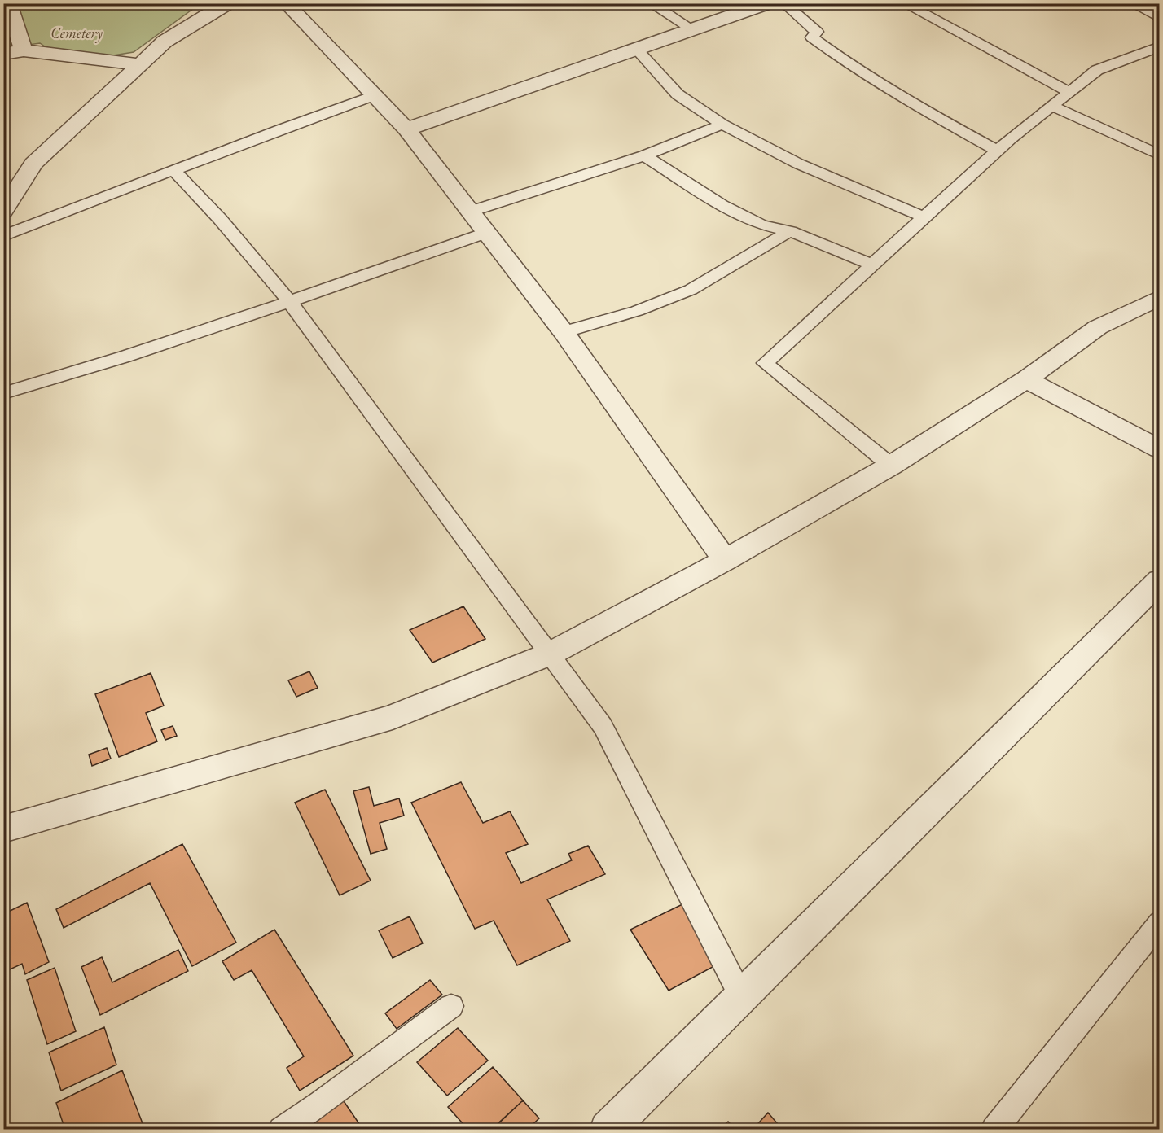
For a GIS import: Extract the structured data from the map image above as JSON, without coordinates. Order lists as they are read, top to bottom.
{
  "parks": ["Cemetery"]
}
